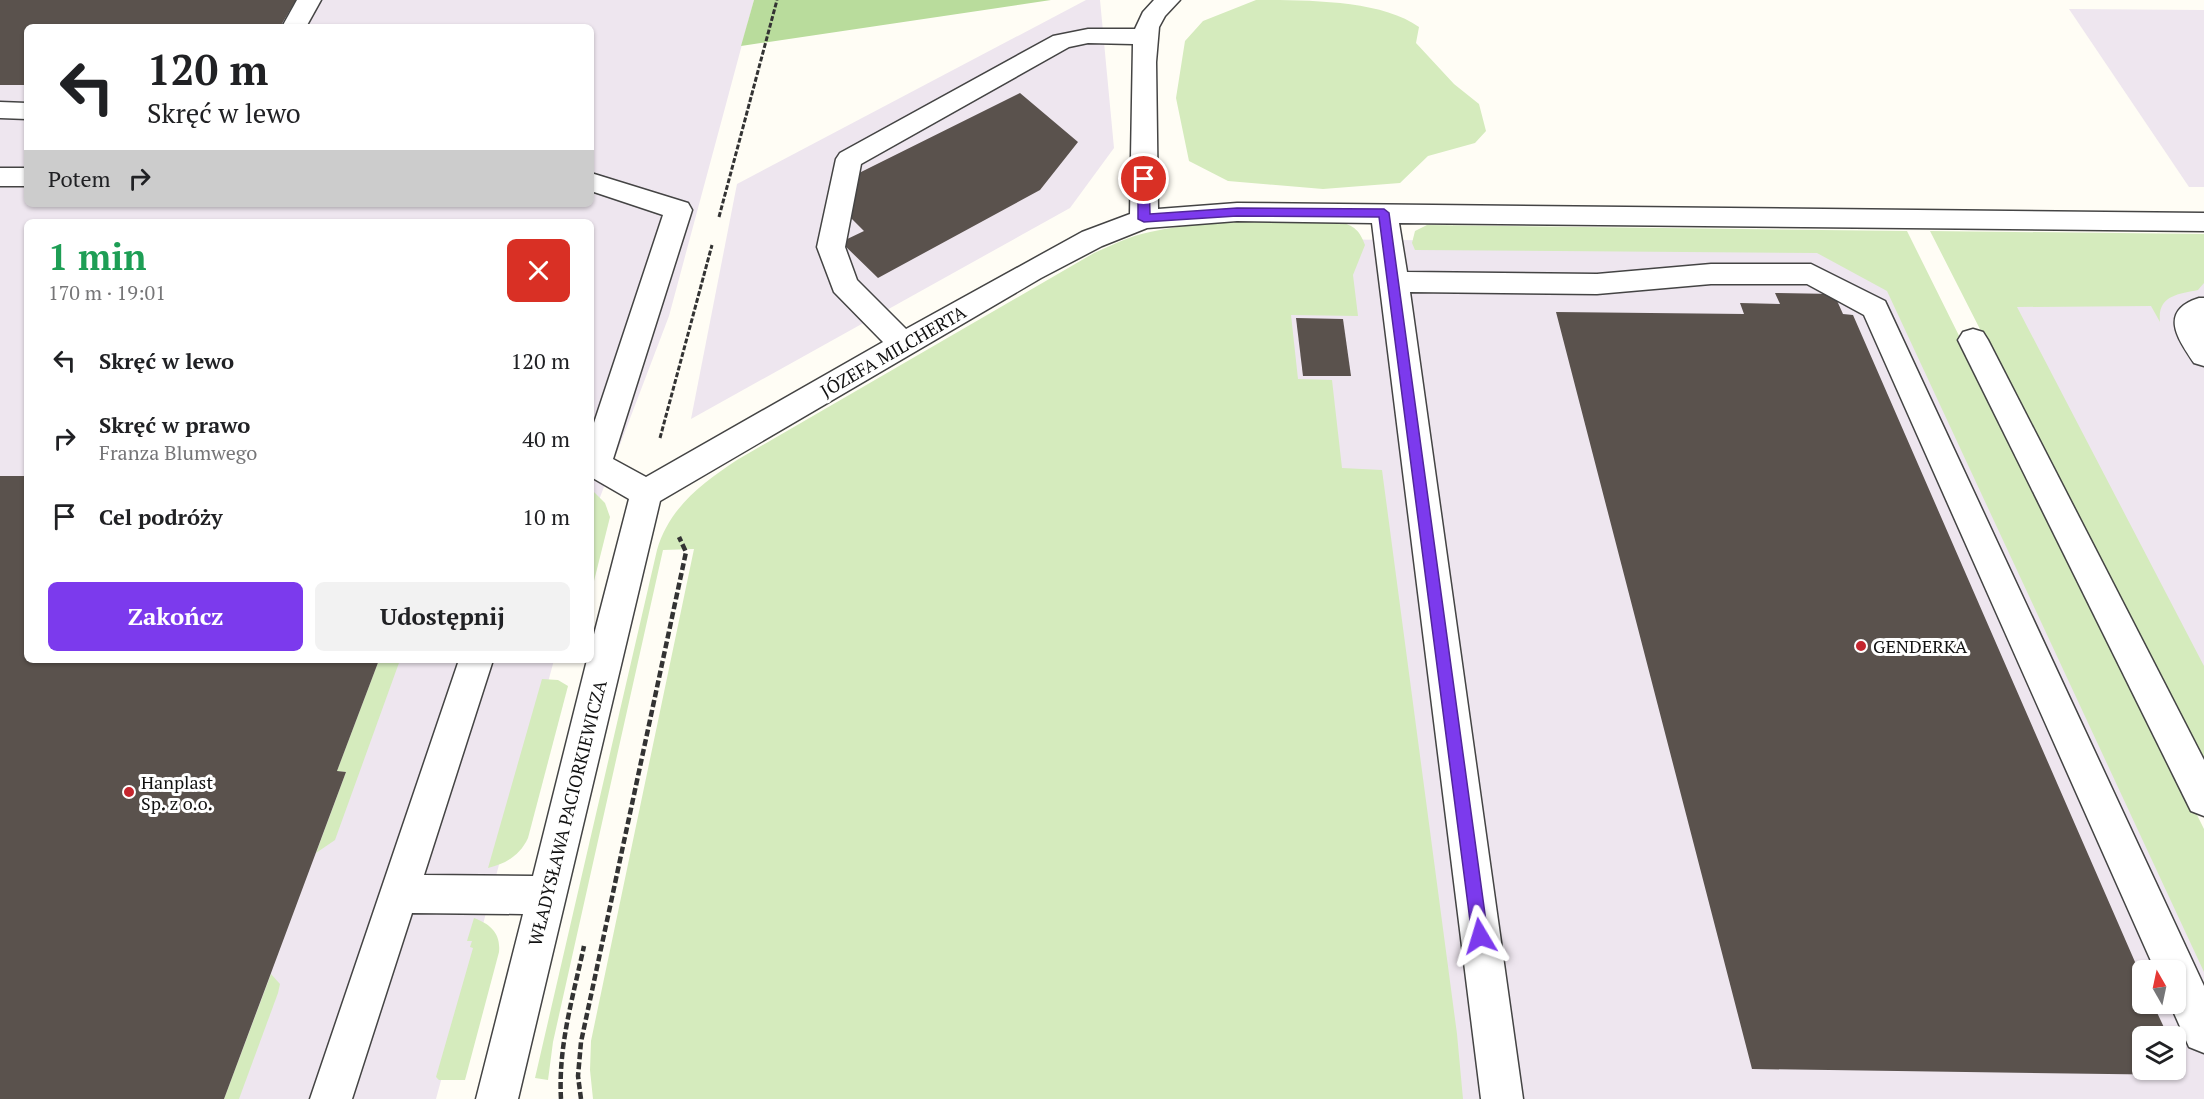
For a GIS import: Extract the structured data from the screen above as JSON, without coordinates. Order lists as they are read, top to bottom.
{
  "streets": {
    "street": ["JÓZEFA MILCHERTA", "WŁADYSŁAWA PACIORKIEWICZA"]
  },
  "crossings": [
    ["JÓZEFA MILCHERTA", "WŁADYSŁAWA PACIORKIEWICZA"]
  ],
  "places": ["GENDERKA", "Hanplast Sp. z o.o."],
  "north": "top",
  "page": {
    "turn": ["120 m", "Skręć w lewo"],
    "then": "Potem",
    "heading": ["1 min", "170 m · 19:01"],
    "list": [
      {
        "name": "Skręć w lewo",
        "value": "120 m"
      },
      {
        "name": "Skręć w prawo",
        "note": "Franza Blumwego",
        "value": "40 m"
      },
      {
        "name": "Cel podróży",
        "value": "10 m"
      }
    ],
    "buttons": ["Zakończ", "Udostępnij"]
  }
}
